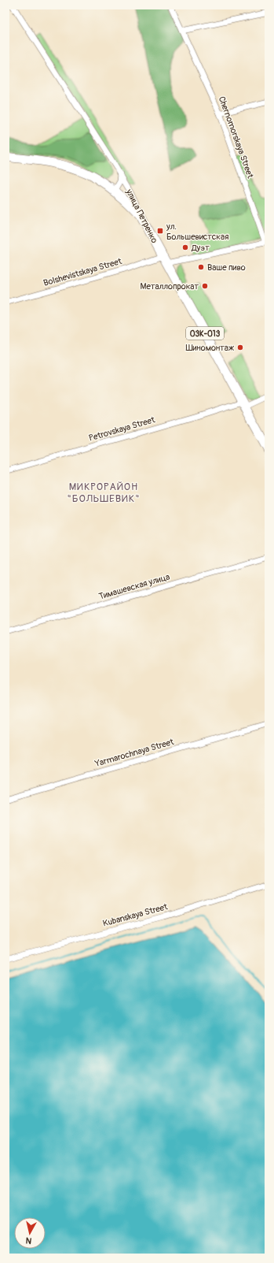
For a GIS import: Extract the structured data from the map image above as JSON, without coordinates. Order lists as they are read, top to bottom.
{
  "streets": {
    "main road": ["улица Петренко", "03К-013"],
    "street": [
      "Chernomorskaya Street",
      "Bolshevistskaya Street",
      "Petrovskaya Street",
      "Тимашевская улица",
      "Yarmarochnaya Street",
      "Kubanskaya Street"
    ]
  },
  "crossings": [
    ["Chernomorskaya Street", "Bolshevistskaya Street"],
    ["улица Петренко", "Bolshevistskaya Street"],
    ["улица Петренко", "03К-013"],
    ["улица Петренко", "Petrovskaya Street"]
  ],
  "districts": ["МИКРОРАЙОН \"БОЛЬШЕВИК\""],
  "places": {
    "transit": ["ул. Большевистская"],
    "other": [
      "Дуэт",
      "Ваше пиво",
      "Металлопрокат",
      "Шиномонтаж"
    ]
  },
  "north": "bottom"
}
